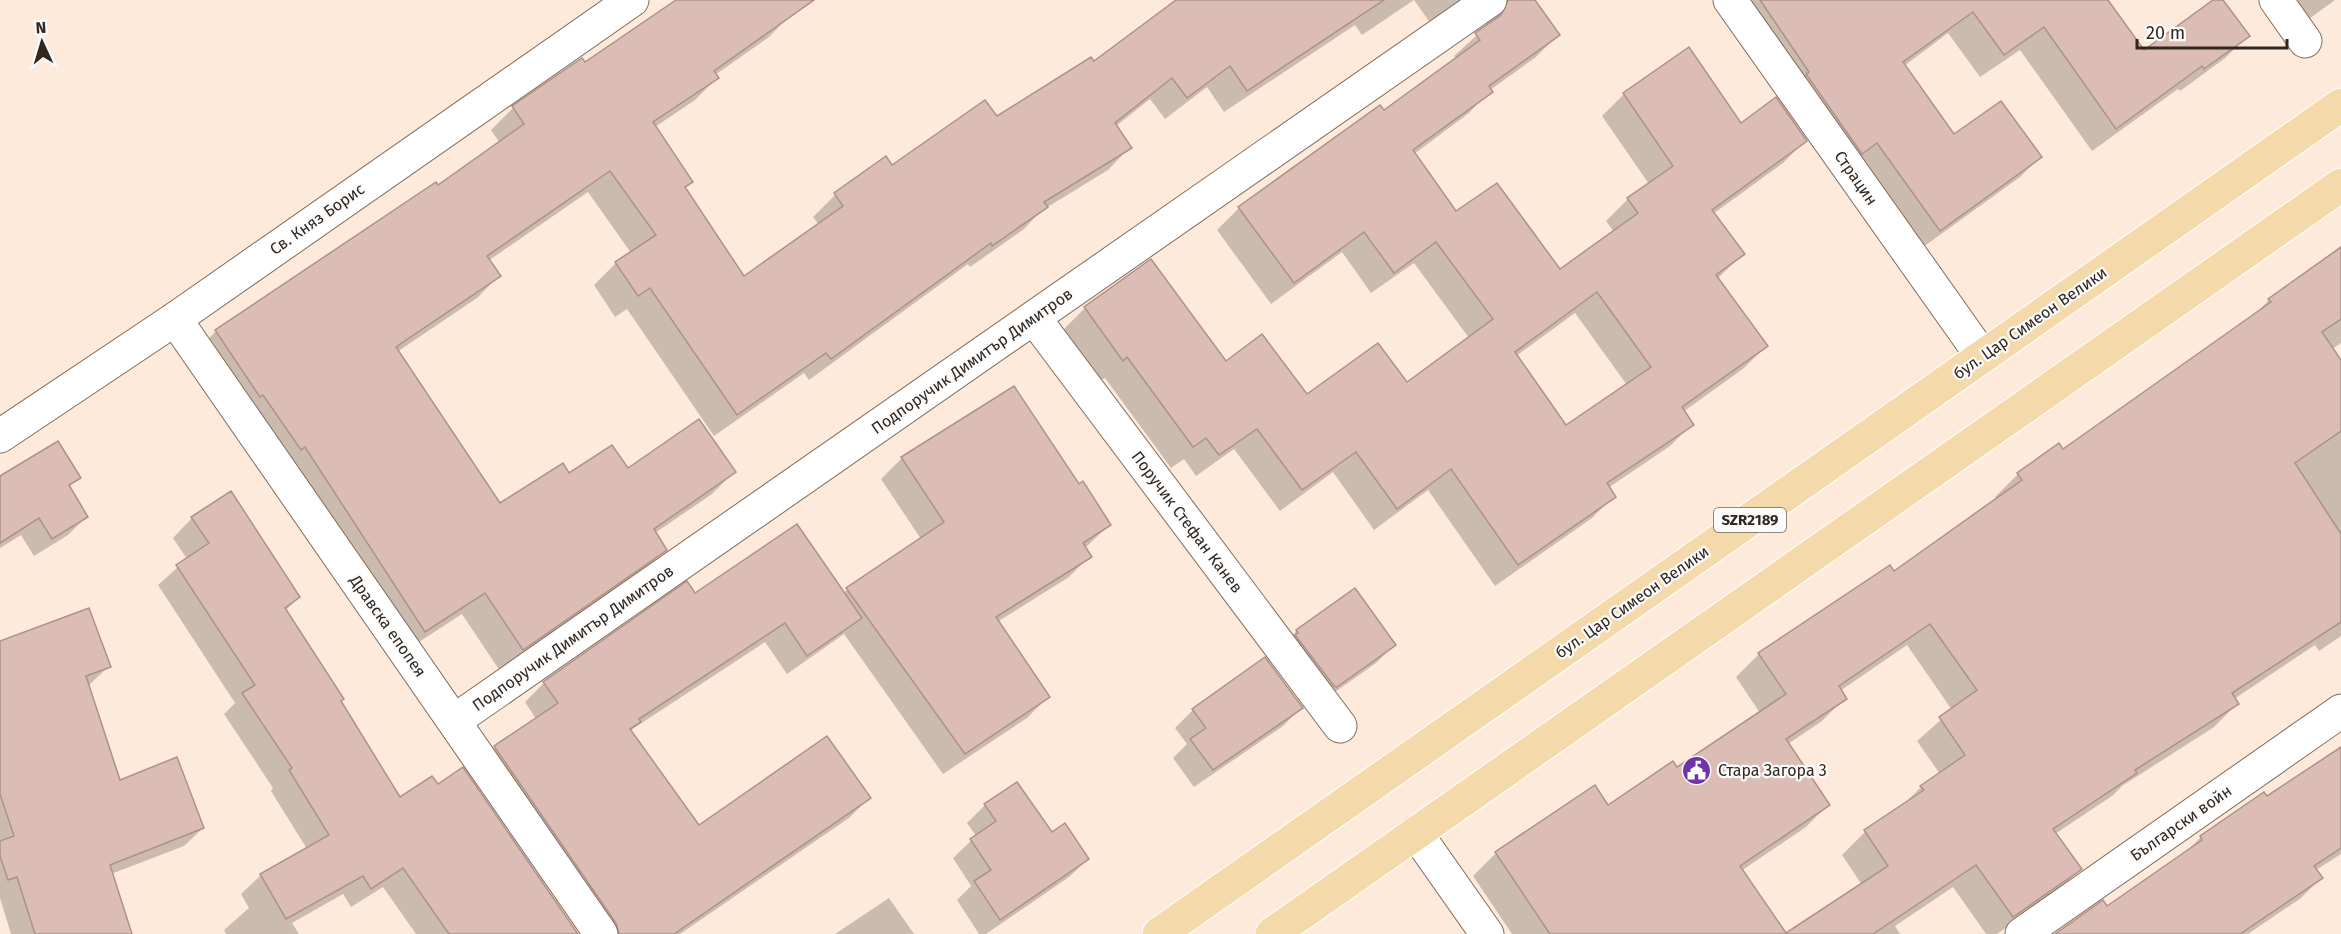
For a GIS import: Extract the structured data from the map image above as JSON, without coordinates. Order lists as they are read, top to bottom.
{
  "streets": {
    "main road": ["бул. Цар Симеон Велики", "SZR2189"],
    "street": [
      "Страцин",
      "Св. Княз Борис",
      "Подпоручик Димитър Димитров",
      "Поручик Стефан Канев",
      "Дравска епопея",
      "Български войн"
    ]
  },
  "crossings": [
    ["Страцин", "бул. Цар Симеон Велики"],
    ["Св. Княз Борис", "Дравска епопея"],
    ["Подпоручик Димитър Димитров", "Поручик Стефан Канев"],
    ["Подпоручик Димитър Димитров", "Дравска епопея"]
  ],
  "places": {
    "public building": ["Стара Загора 3"]
  },
  "scale_bar": "20 m",
  "north": "top"
}
